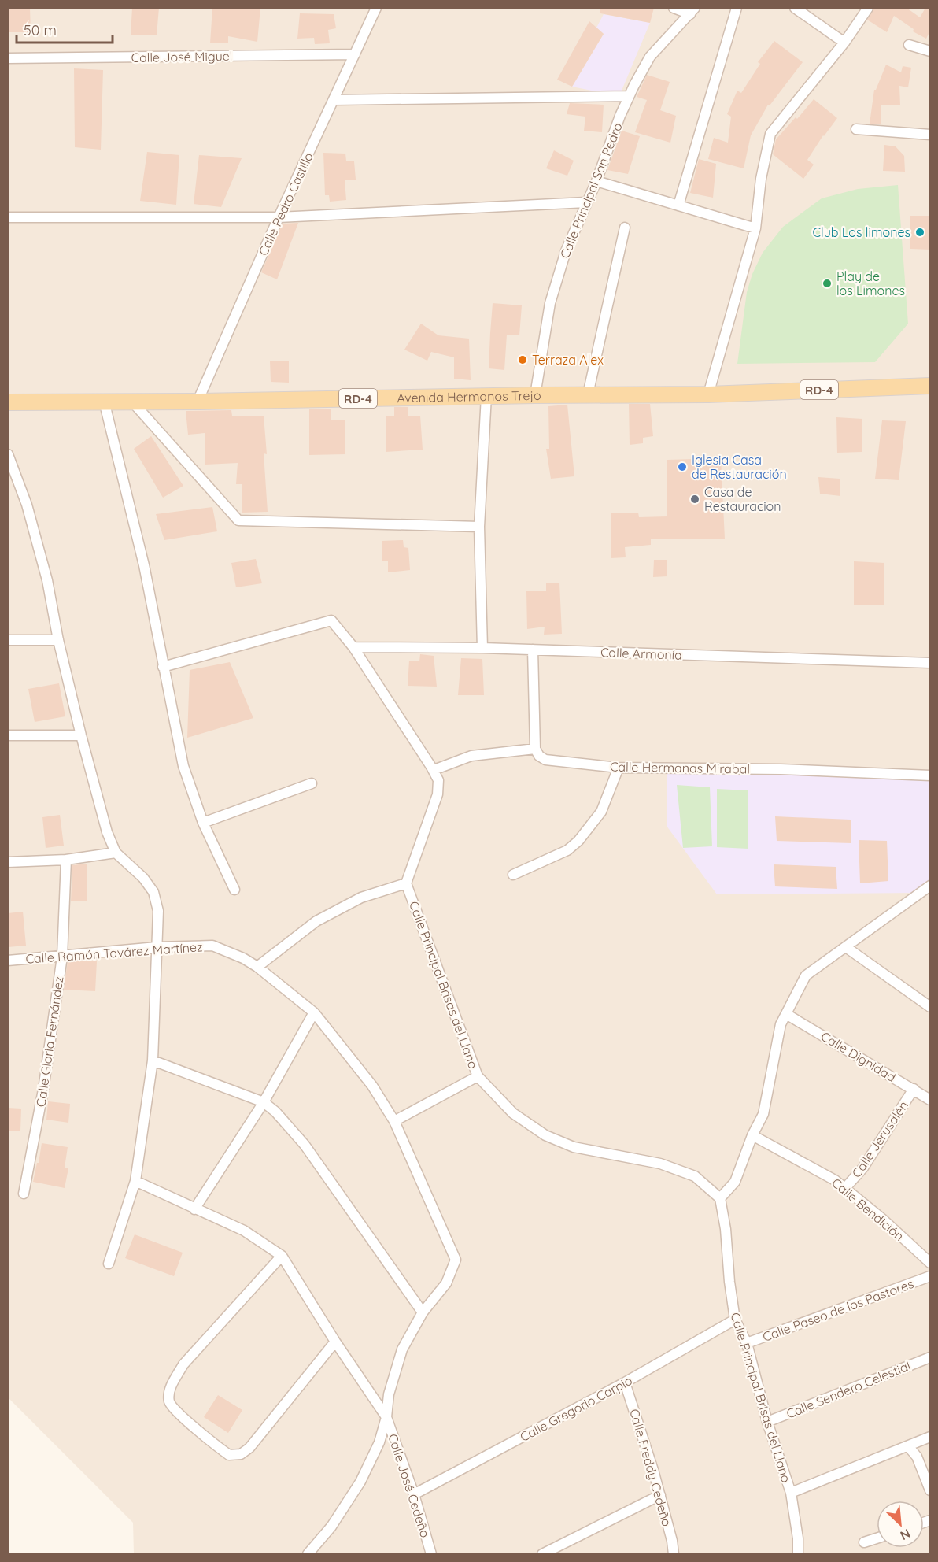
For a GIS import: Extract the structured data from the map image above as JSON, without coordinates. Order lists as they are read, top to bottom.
{
  "streets": {
    "main road": ["RD-4", "Avenida Hermanos Trejo"],
    "street": [
      "Calle José Miguel",
      "Calle Principal San Pedro",
      "Calle Pedro Castillo",
      "Calle Armonía",
      "Calle Hermanas Mirabal",
      "Calle Ramón Tavárez Martínez",
      "Calle Principal Brisas del Llano",
      "Calle Gloria Fernández",
      "Calle Dignidad",
      "Calle Jerusalén",
      "Calle Bendición",
      "Calle Paseo de los Pastores",
      "Calle Sendero Celestial",
      "Calle Gregorio Carpio",
      "Calle Freddy Cedeño",
      "Calle José Cedeño"
    ]
  },
  "crossings": [
    ["Calle José Miguel", "Calle Pedro Castillo"],
    ["Calle Principal San Pedro", "Avenida Hermanos Trejo"],
    ["Calle Pedro Castillo", "Avenida Hermanos Trejo"],
    ["Calle Ramón Tavárez Martínez", "Calle Gloria Fernández"],
    ["Calle Ramón Tavárez Martínez", "Calle José Cedeño"],
    ["Calle Principal Brisas del Llano", "Calle Paseo de los Pastores"],
    ["Calle Principal Brisas del Llano", "Calle Sendero Celestial"],
    ["Calle Principal Brisas del Llano", "Calle Gregorio Carpio"],
    ["Calle Dignidad", "Calle Jerusalén"],
    ["Calle Jerusalén", "Calle Bendición"],
    ["Calle Gregorio Carpio", "Calle Freddy Cedeño"],
    ["Calle Gregorio Carpio", "Calle José Cedeño"]
  ],
  "places": [
    "Club Los limones",
    "Play de los Limones",
    "Terraza Alex",
    "Iglesia Casa de Restauración",
    "Casa de Restauracion"
  ],
  "scale_bar": "50 m",
  "north": "bottom right"
}
